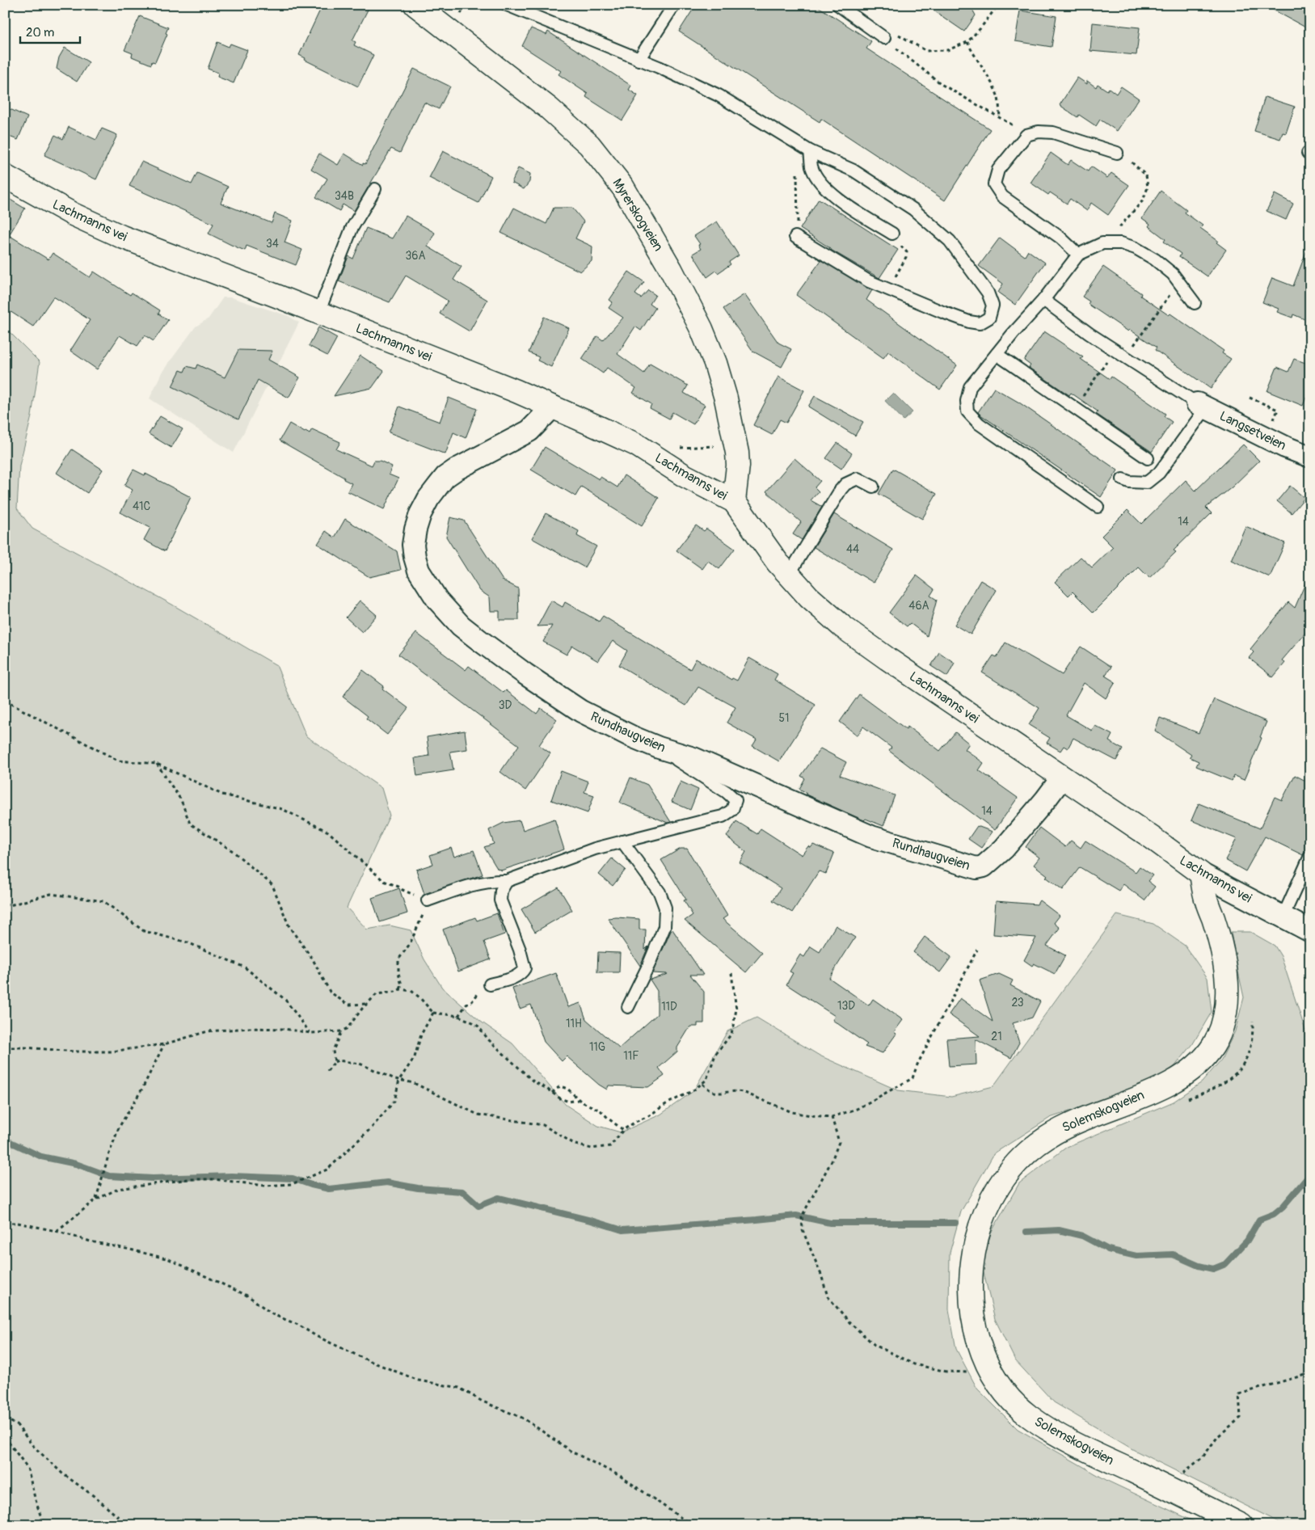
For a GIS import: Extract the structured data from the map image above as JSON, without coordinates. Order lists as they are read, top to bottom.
{
  "streets": {
    "street": [
      "Myrerskogveien",
      "Lachmanns vei",
      "Langsetveien",
      "Rundhaugveien",
      "Solemskogveien"
    ]
  },
  "crossings": [
    ["Myrerskogveien", "Lachmanns vei"],
    ["Lachmanns vei", "Rundhaugveien"],
    ["Lachmanns vei", "Solemskogveien"]
  ],
  "house_numbers": [
    "34B",
    "34",
    "36A",
    "41C",
    "14",
    "44",
    "46A",
    "3D",
    "51",
    "14",
    "23",
    "13D",
    "11D",
    "11H",
    "21",
    "11G",
    "11F"
  ],
  "scale_bar": "20 m"
}
